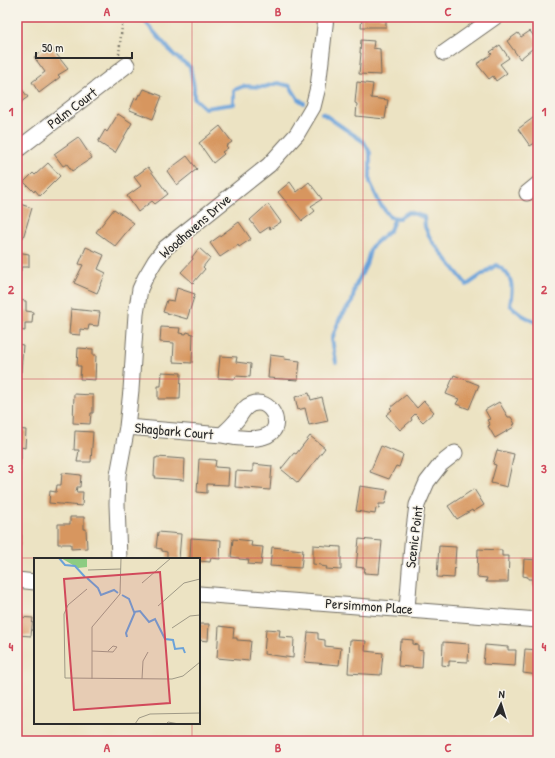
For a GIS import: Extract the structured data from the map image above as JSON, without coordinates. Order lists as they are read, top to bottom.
{
  "streets": {
    "street": [
      "Palm Court",
      "Woodhavens Drive",
      "Shagbark Court",
      "Scenic Point",
      "Persimmon Place"
    ]
  },
  "crossings": [
    ["Woodhavens Drive", "Shagbark Court"],
    ["Scenic Point", "Persimmon Place"]
  ],
  "scale_bar": "50 m",
  "north": "top",
  "grid": {
    "columns": ["A", "B", "C"],
    "rows": [
      "1",
      "2",
      "3",
      "4"
    ]
  }
}
